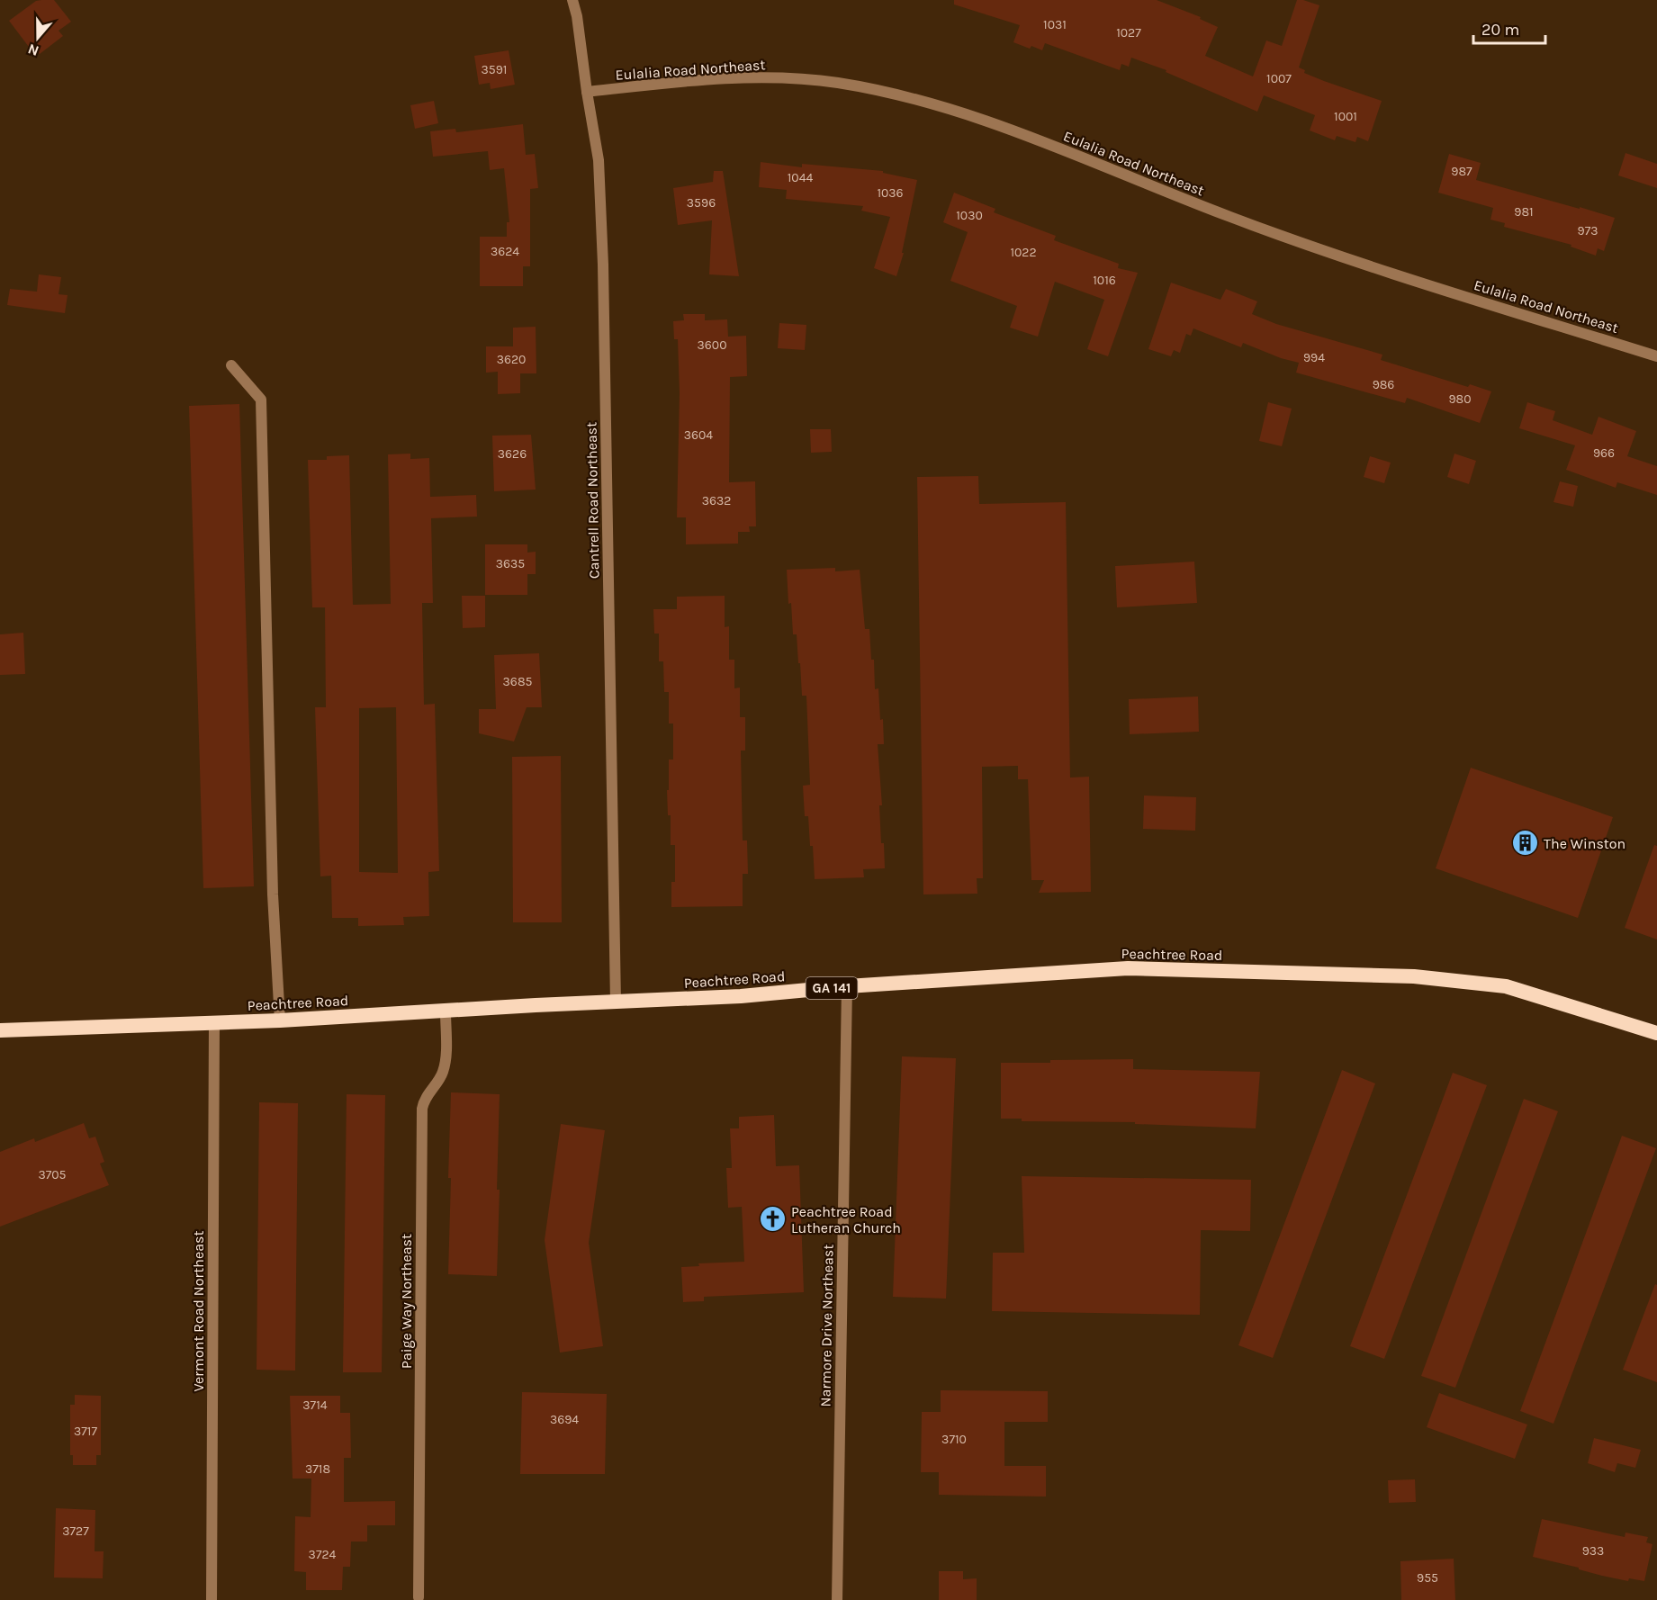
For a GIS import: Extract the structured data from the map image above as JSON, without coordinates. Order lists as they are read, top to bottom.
{
  "streets": {
    "highway": ["Peachtree Road", "GA 141"],
    "street": [
      "Eulalia Road Northeast",
      "Cantrell Road Northeast",
      "Paige Way Northeast",
      "Vermont Road Northeast",
      "Narmore Drive Northeast"
    ]
  },
  "crossings": [
    ["Eulalia Road Northeast", "Cantrell Road Northeast"],
    ["Cantrell Road Northeast", "Peachtree Road"],
    ["Peachtree Road", "Paige Way Northeast"],
    ["Peachtree Road", "Vermont Road Northeast"],
    ["Peachtree Road", "Narmore Drive Northeast"]
  ],
  "places": {
    "building": ["The Winston"],
    "church": ["Peachtree Road Lutheran Church"]
  },
  "house_numbers": [
    "1031",
    "1027",
    "3591",
    "1007",
    "1001",
    "987",
    "1044",
    "1036",
    "3596",
    "981",
    "1030",
    "973",
    "3624",
    "1022",
    "1016",
    "3600",
    "994",
    "3620",
    "986",
    "980",
    "3604",
    "966",
    "3626",
    "3632",
    "3635",
    "3685",
    "3705",
    "3714",
    "3694",
    "3717",
    "3710",
    "3718",
    "3727",
    "933",
    "3724",
    "955"
  ],
  "scale_bar": "20 m",
  "north": "bottom"
}
